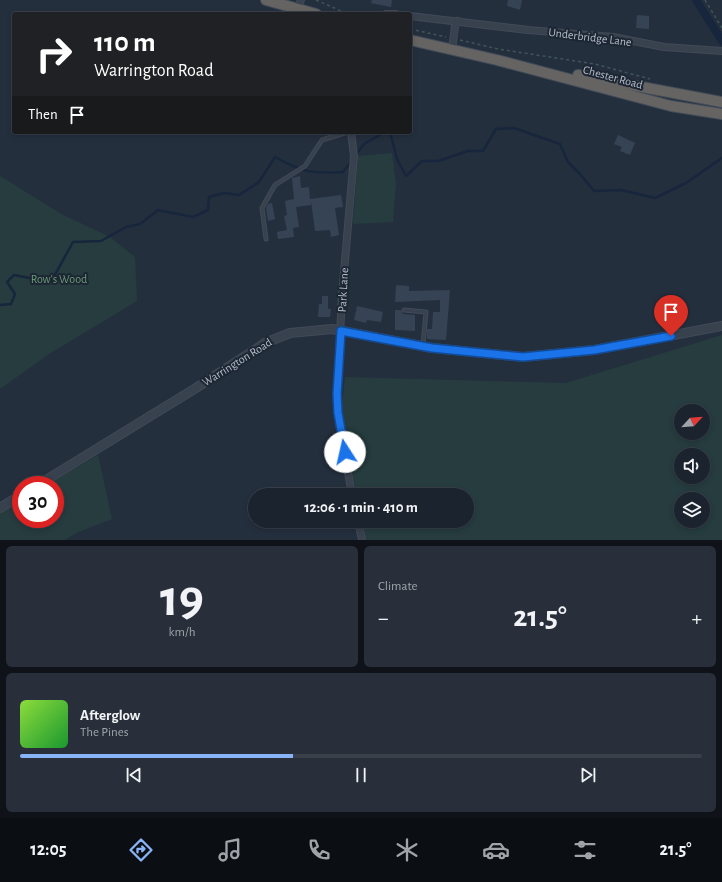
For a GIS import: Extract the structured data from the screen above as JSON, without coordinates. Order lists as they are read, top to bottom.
{
  "streets": {
    "highway": ["Chester Road"],
    "street": ["Underbridge Lane", "Park Lane", "Warrington Road"]
  },
  "crossings": [
    ["Park Lane", "Warrington Road"]
  ],
  "parks": ["Row's Wood"],
  "north": "top right",
  "page": {
    "turn": ["110 m", "Warrington Road"],
    "then": "Then",
    "limit": "30",
    "trip": "12:06 · 1 min · 410 m",
    "tile": [
      ["19", "km/h"],
      "Climate"
    ],
    "heat": ["−", "21.5°", "+"],
    "song": ["Afterglow", "The Pines"],
    "tabs": ["12:05", "21.5°"]
  }
}
